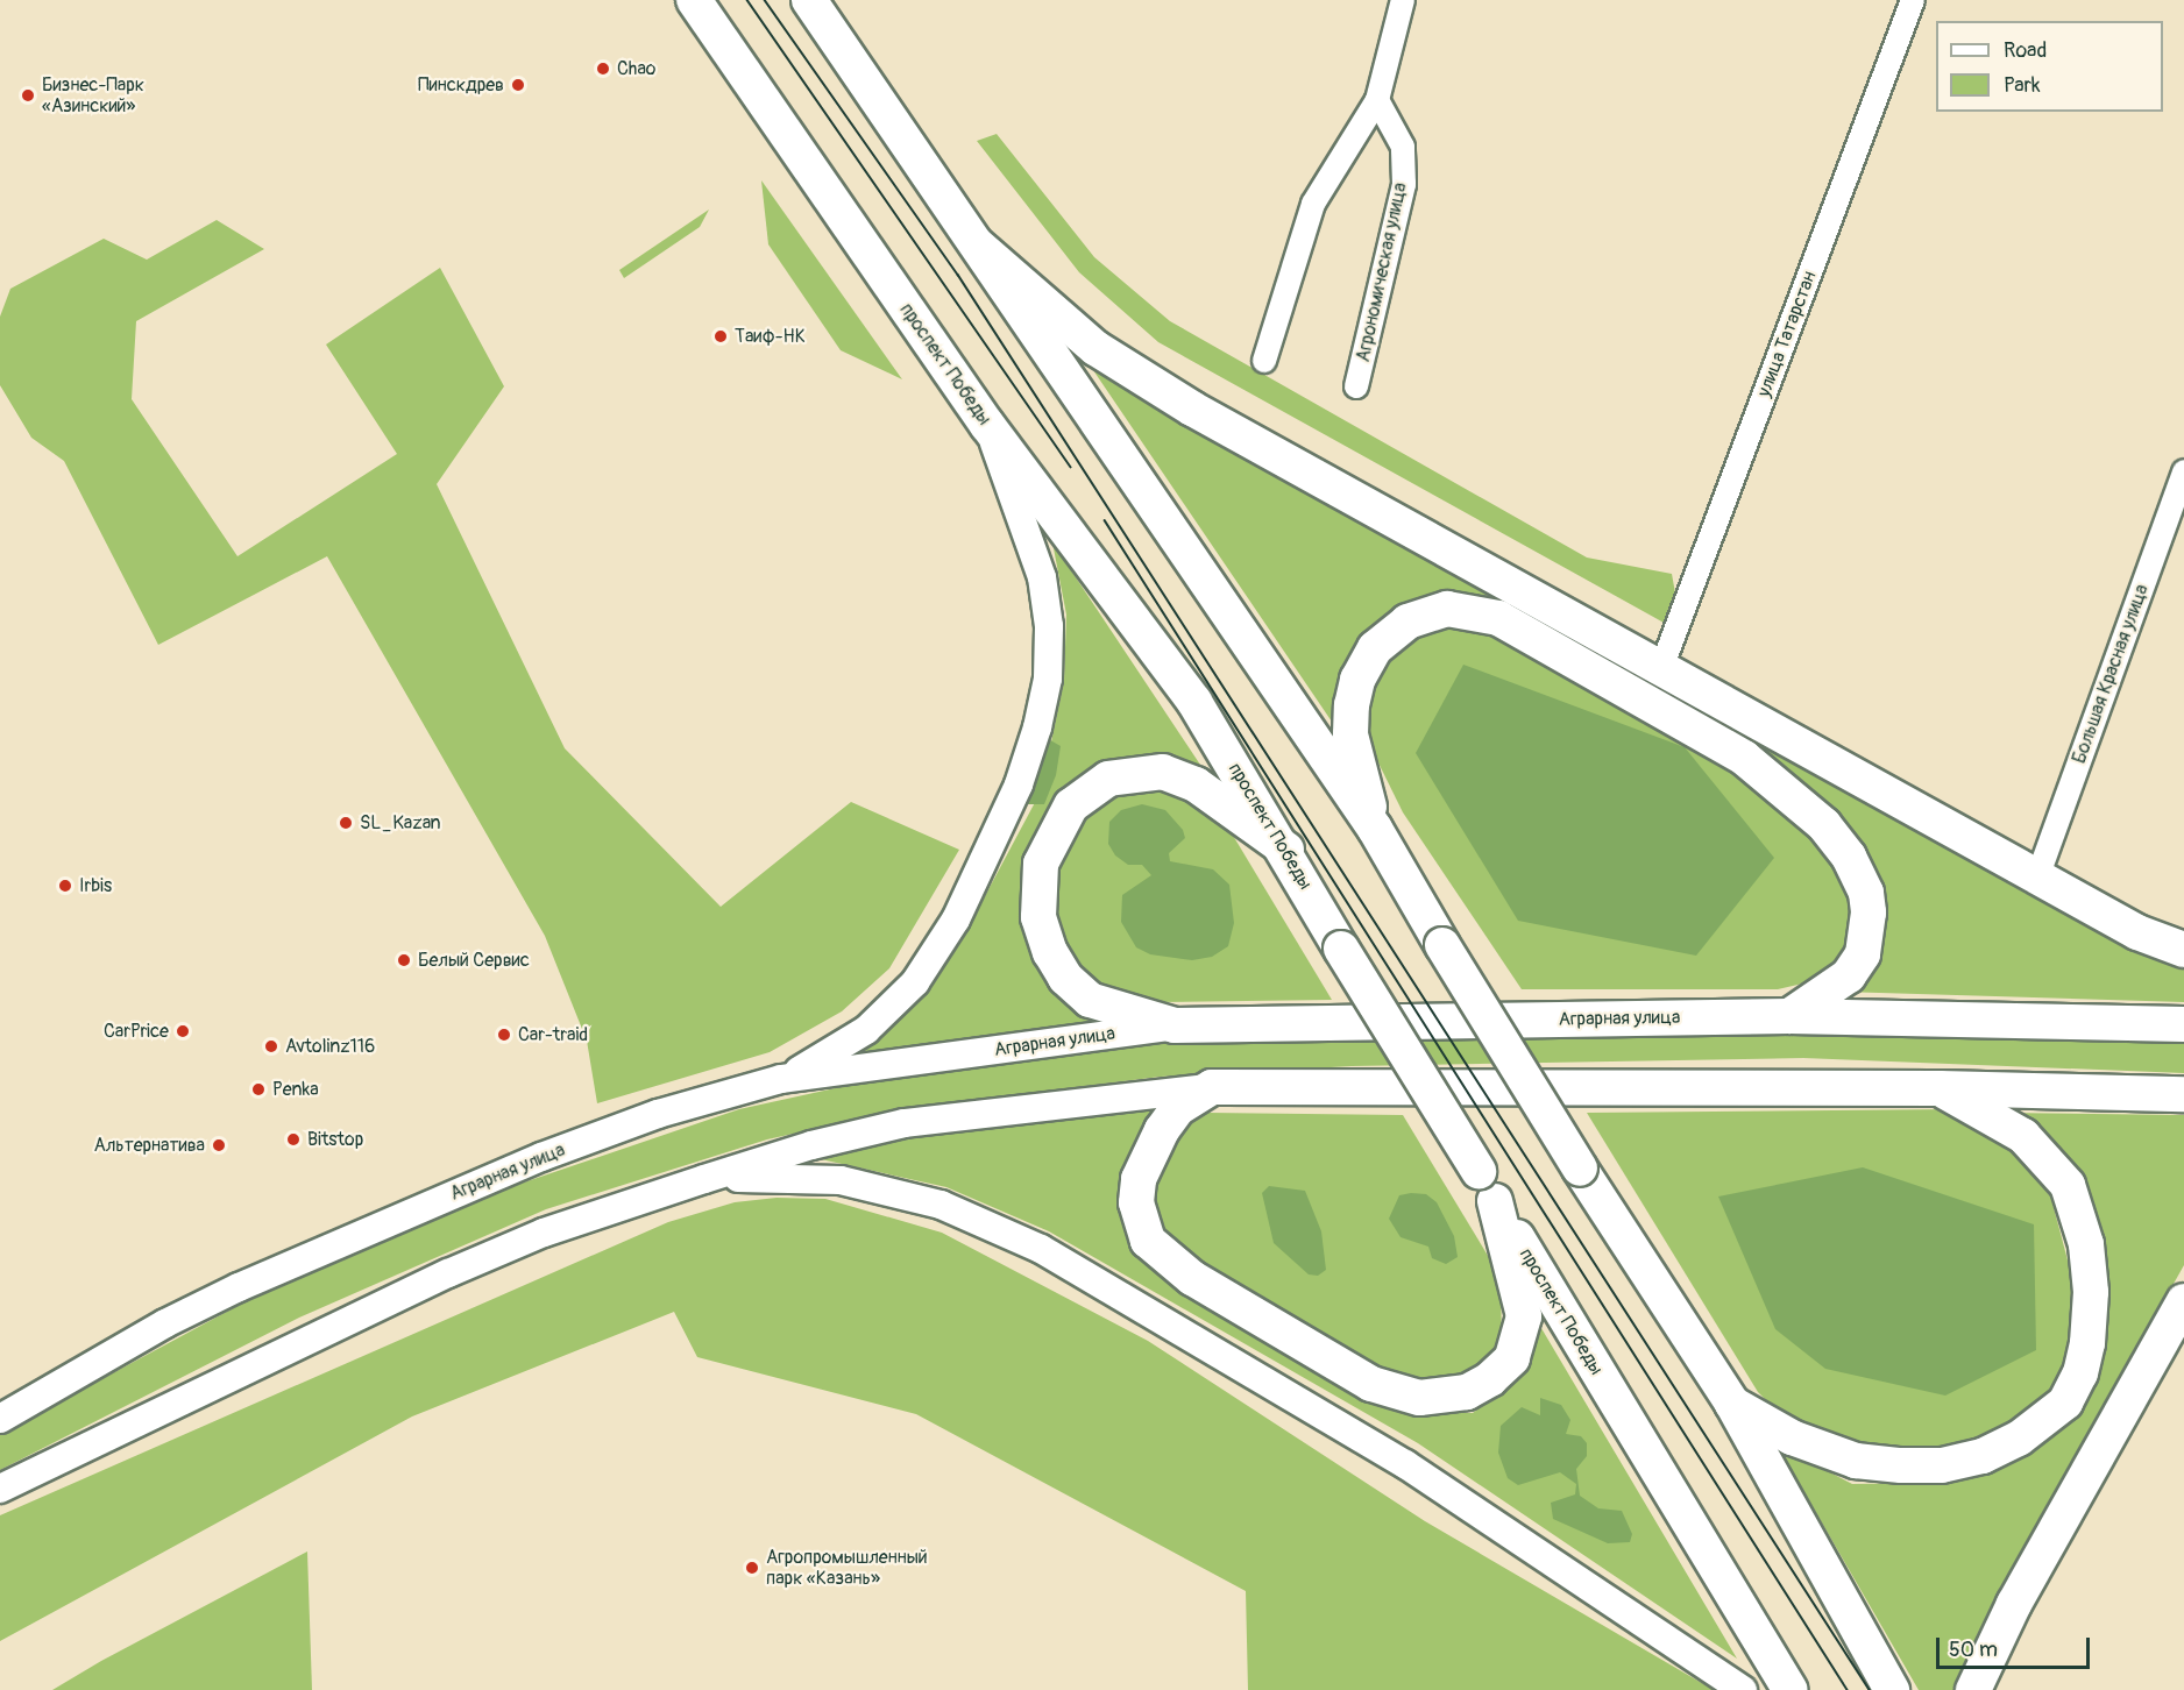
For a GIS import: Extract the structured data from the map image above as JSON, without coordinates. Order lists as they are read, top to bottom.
{
  "streets": {
    "main road": ["проспект Победы", "Аграрная улица"],
    "street": ["Агрономическая улица", "улица Татарстан", "Большая Красная улица"]
  },
  "places": [
    "Chao",
    "Пинскдрев",
    "Бизнес-Парк «Азинский»",
    "Таиф-НК",
    "SL_Kazan",
    "Irbis",
    "Белый Сервис",
    "CarPrice",
    "Car-traid",
    "Avtolinz116",
    "Penka",
    "Bitstop",
    "Альтернатива",
    "Агропромышленный парк «Казань»"
  ],
  "legend": ["Road", "Park"],
  "scale_bar": "50 m"
}
